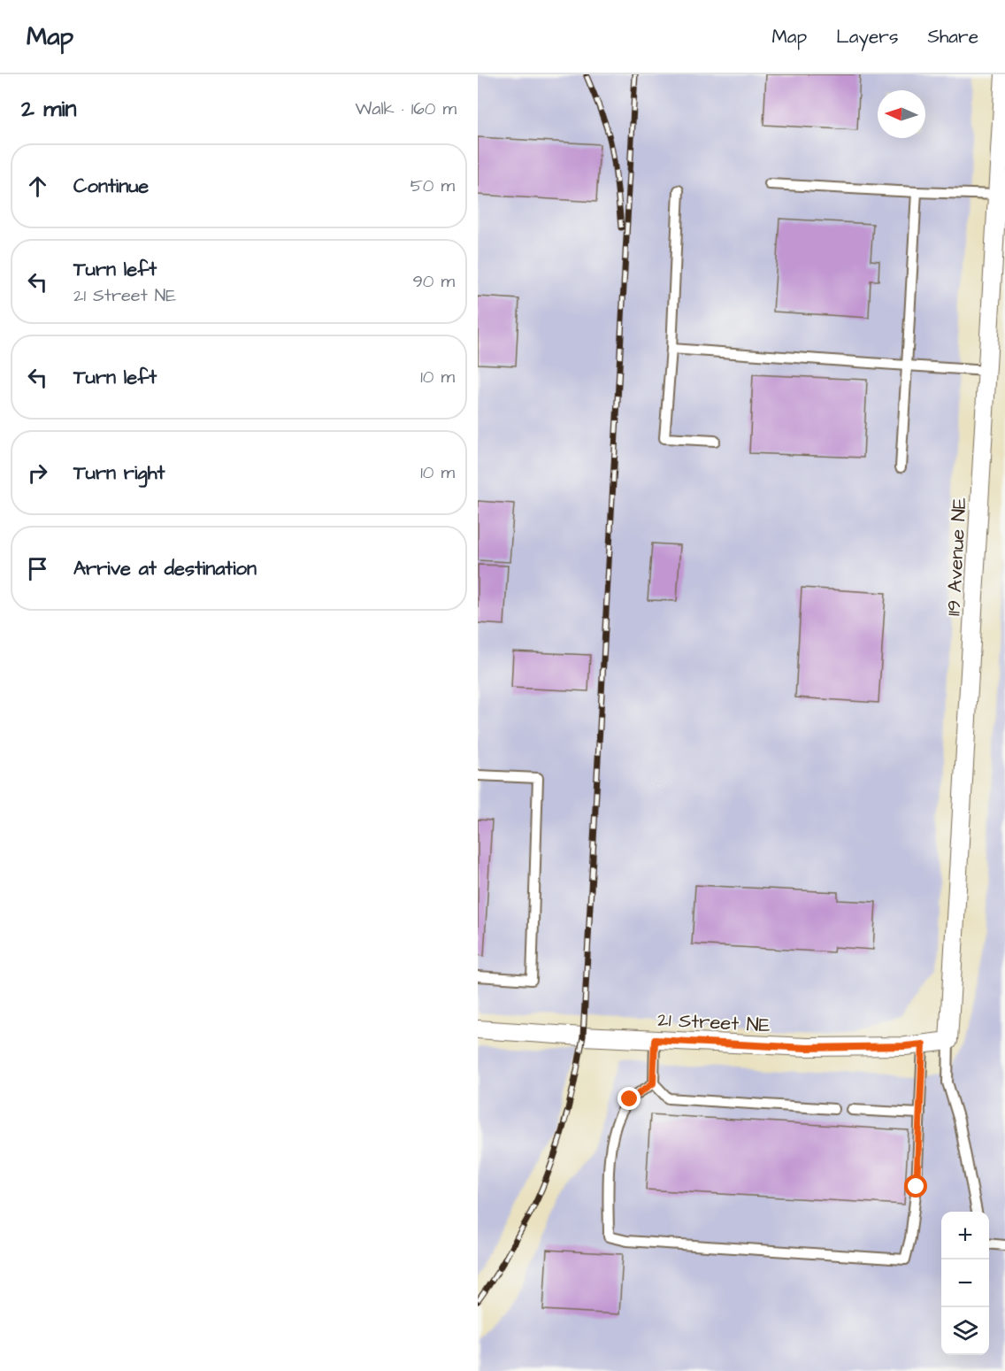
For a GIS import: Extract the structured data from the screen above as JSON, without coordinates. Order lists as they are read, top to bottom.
{
  "streets": {
    "street": ["119 Avenue NE", "21 Street NE"]
  },
  "crossings": [
    ["119 Avenue NE", "21 Street NE"]
  ],
  "north": "left",
  "page": {
    "header": "Map",
    "nav": ["Map", "Layers", "Share"],
    "heading": ["2 min", "Walk · 160 m"],
    "list": [
      ["Continue", "50 m"],
      ["Turn left", "21 Street NE", "90 m"],
      ["Turn left", "10 m"],
      ["Turn right", "10 m"],
      "Arrive at destination"
    ],
    "map_buttons": ["+", "−"]
  }
}
